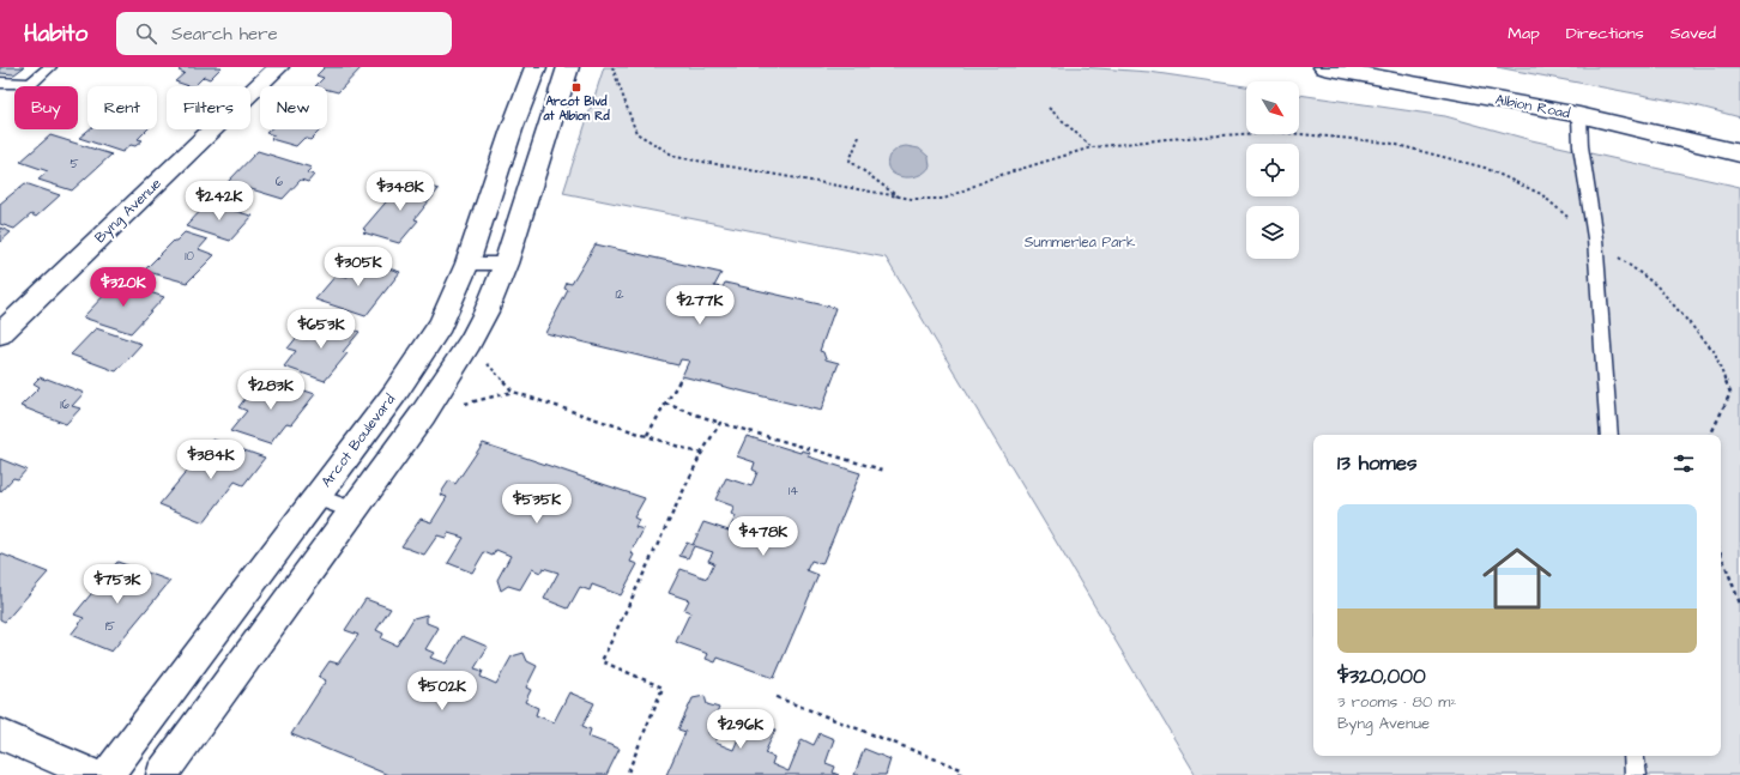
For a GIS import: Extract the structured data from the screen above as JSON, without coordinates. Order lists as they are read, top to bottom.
{
  "streets": {
    "street": ["Albion Road", "Byng Avenue", "Arcot Boulevard"]
  },
  "parks": ["Summerlea Park"],
  "places": {
    "transit": ["Arcot Blvd at Albion Rd"]
  },
  "house_numbers": [
    "5",
    "6",
    "10",
    "12",
    "16",
    "14",
    "15"
  ],
  "north": "bottom right",
  "page": {
    "header": "Habito",
    "search": "Search here",
    "nav": ["Map", "Directions", "Saved"],
    "chip": [
      "Buy",
      "Rent",
      "Filters",
      "New"
    ],
    "price": [
      "$348K",
      "$242K",
      "$305K",
      "$320K",
      "$277K",
      "$653K",
      "$283K",
      "$384K",
      "$535K",
      "$478K",
      "$753K",
      "$502K",
      "$296K"
    ],
    "heading": "13 homes",
    "list": [
      {
        "name": "$320,000",
        "note": "3 rooms · 80 m² · Byng Avenue"
      }
    ]
  }
}
